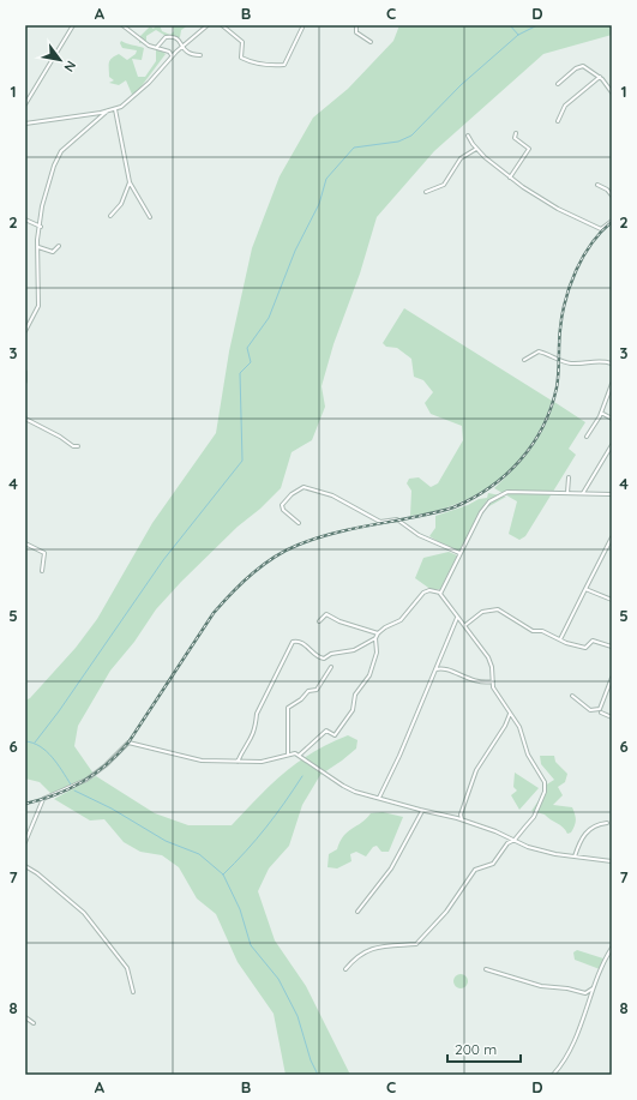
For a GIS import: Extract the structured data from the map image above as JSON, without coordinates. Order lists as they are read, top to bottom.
{
  "scale_bar": "200 m",
  "north": "bottom right",
  "grid": {
    "columns": [
      "A",
      "B",
      "C",
      "D"
    ],
    "rows": [
      "1",
      "2",
      "3",
      "4",
      "5",
      "6",
      "7",
      "8"
    ]
  }
}
